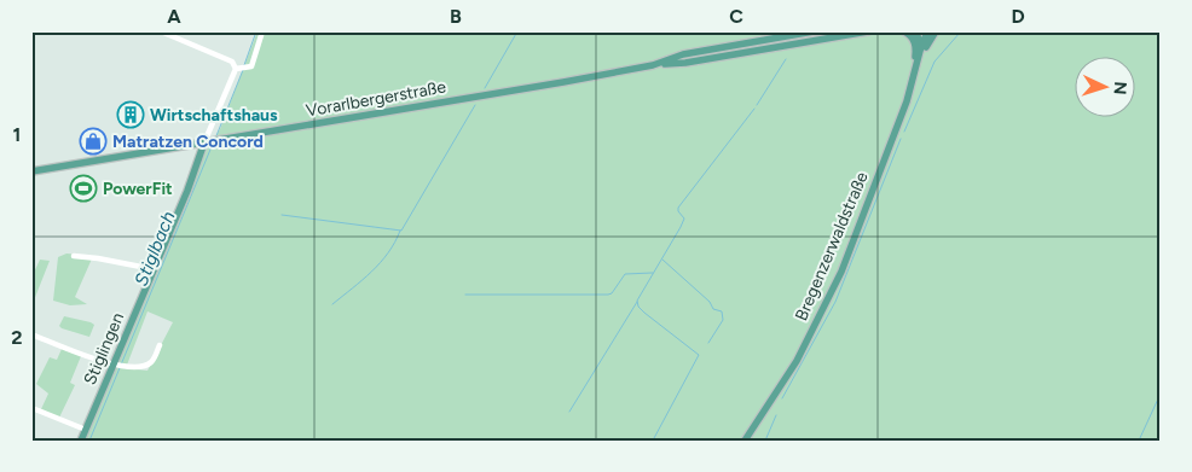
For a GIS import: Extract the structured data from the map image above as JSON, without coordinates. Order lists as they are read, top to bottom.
{
  "streets": {
    "main road": ["Vorarlbergerstraße", "Bregenzerwaldstraße", "Stiglingen"]
  },
  "crossings": [
    ["Vorarlbergerstraße", "Stiglingen"]
  ],
  "water": ["Stiglbach"],
  "places": {
    "building": ["Wirtschaftshaus"],
    "shop": ["Matratzen Concord"],
    "sports": ["PowerFit"]
  },
  "north": "right",
  "grid": {
    "columns": [
      "A",
      "B",
      "C",
      "D"
    ],
    "rows": ["1", "2"]
  }
}
